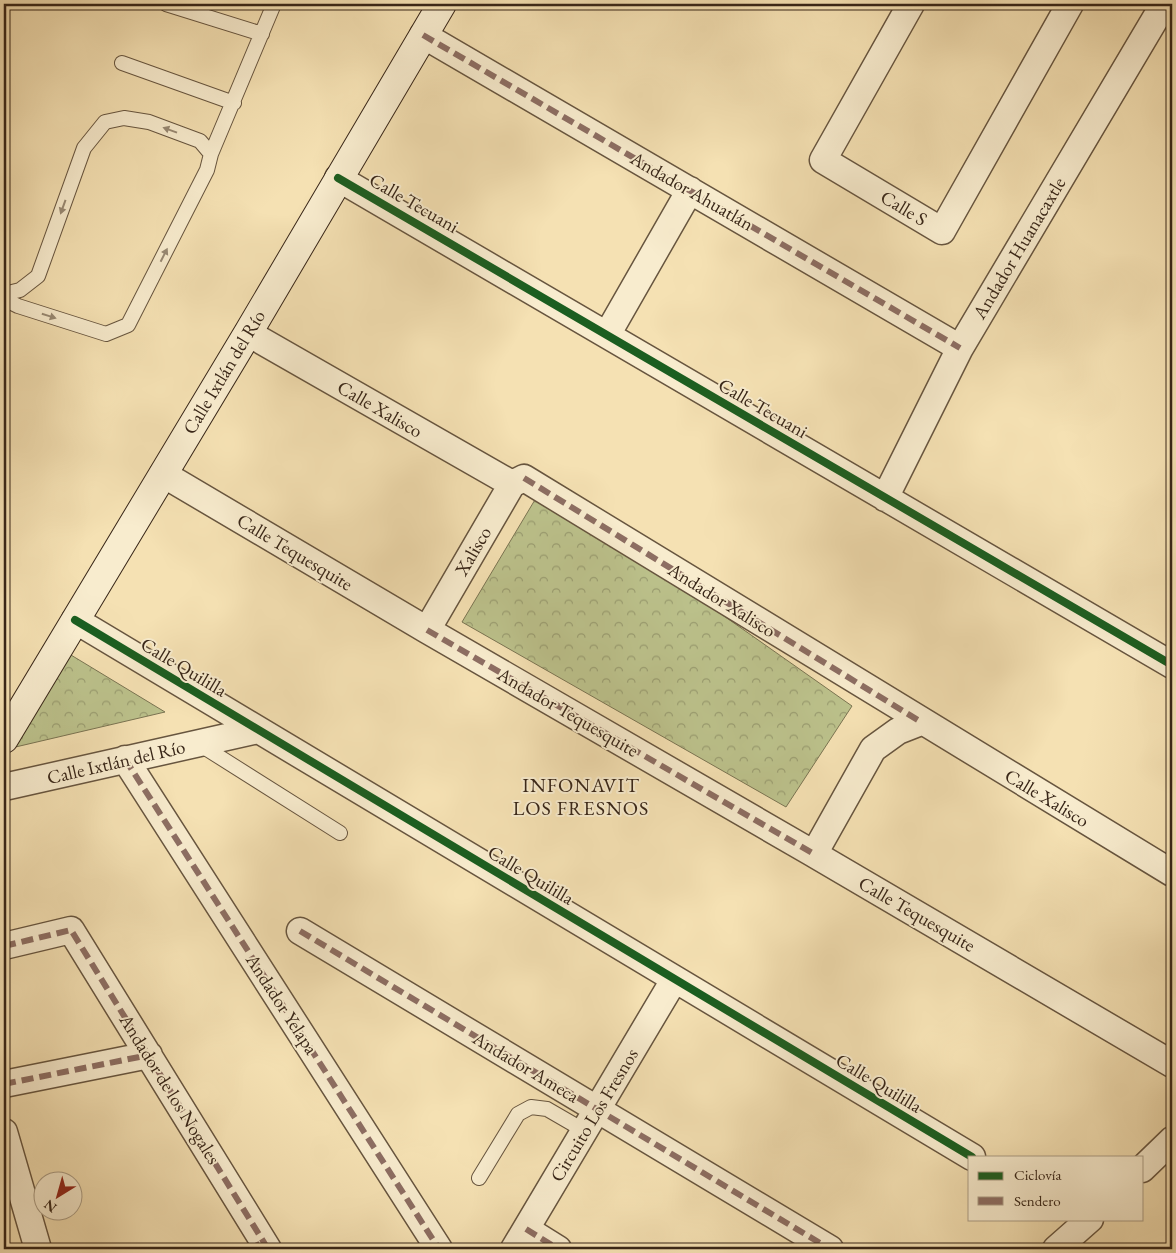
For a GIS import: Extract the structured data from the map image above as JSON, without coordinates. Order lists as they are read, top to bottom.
{
  "streets": {
    "street": [
      "Andador Ahuatlán",
      "Calle Tecuani",
      "Calle S",
      "Andador Huanacaxtle",
      "Calle Ixtlán del Río",
      "Calle Xalisco",
      "Xalisco",
      "Calle Tequesquite",
      "Andador Xalisco",
      "Calle Quililla",
      "Andador Tequesquite",
      "Andador Yelapa",
      "Andador Ameca",
      "Andador de los Nogales",
      "Circuito Los Fresnos"
    ]
  },
  "crossings": [
    ["Andador Ahuatlán", "Andador Huanacaxtle"],
    ["Andador Ahuatlán", "Calle Ixtlán del Río"],
    ["Calle Tecuani", "Andador Huanacaxtle"],
    ["Calle Tecuani", "Calle Ixtlán del Río"],
    ["Calle Ixtlán del Río", "Calle Xalisco"],
    ["Calle Ixtlán del Río", "Calle Tequesquite"],
    ["Calle Ixtlán del Río", "Calle Quililla"],
    ["Calle Ixtlán del Río", "Andador Yelapa"],
    ["Calle Xalisco", "Xalisco"],
    ["Calle Xalisco", "Andador Xalisco"],
    ["Xalisco", "Calle Tequesquite"],
    ["Xalisco", "Andador Xalisco"],
    ["Xalisco", "Andador Tequesquite"],
    ["Calle Tequesquite", "Andador Tequesquite"],
    ["Calle Quililla", "Circuito Los Fresnos"],
    ["Andador Ameca", "Circuito Los Fresnos"]
  ],
  "districts": ["INFONAVIT LOS FRESNOS"],
  "legend": ["Ciclovía", "Sendero"],
  "north": "bottom left"
}
